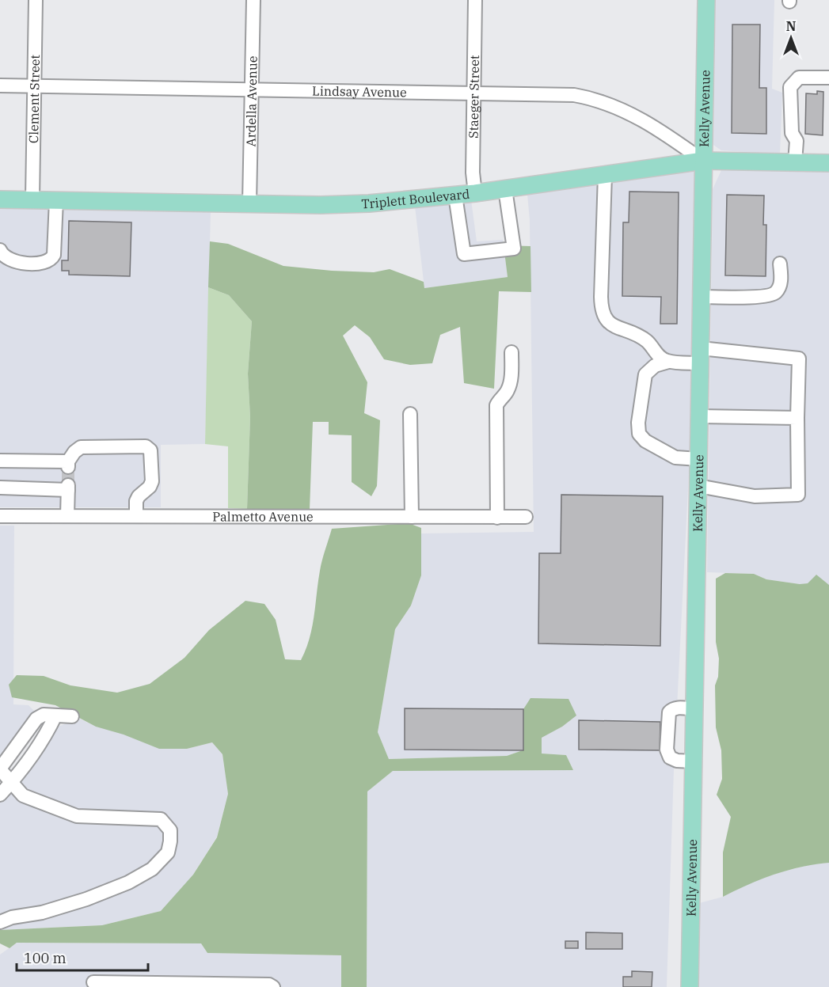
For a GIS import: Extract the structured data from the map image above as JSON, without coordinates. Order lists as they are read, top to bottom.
{
  "streets": {
    "main road": ["Kelly Avenue", "Triplett Boulevard"],
    "street": [
      "Lindsay Avenue",
      "Staeger Street",
      "Clement Street",
      "Ardella Avenue",
      "Palmetto Avenue"
    ]
  },
  "crossings": [
    ["Lindsay Avenue", "Staeger Street"],
    ["Lindsay Avenue", "Clement Street"],
    ["Lindsay Avenue", "Ardella Avenue"],
    ["Lindsay Avenue", "Kelly Avenue"],
    ["Lindsay Avenue", "Triplett Boulevard"],
    ["Staeger Street", "Triplett Boulevard"],
    ["Clement Street", "Triplett Boulevard"],
    ["Ardella Avenue", "Triplett Boulevard"],
    ["Kelly Avenue", "Triplett Boulevard"]
  ],
  "scale_bar": "100 m",
  "north": "top"
}
